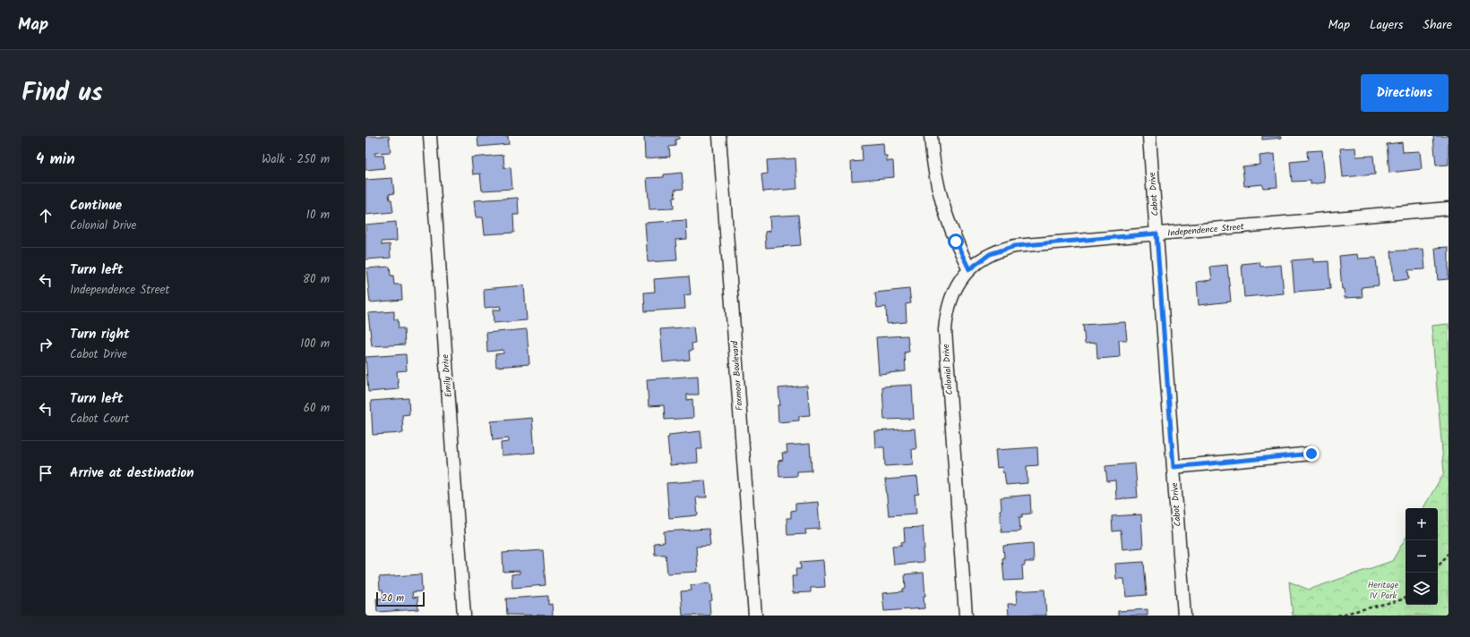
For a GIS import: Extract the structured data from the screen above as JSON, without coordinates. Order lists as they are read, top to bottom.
{
  "streets": {
    "street": [
      "Cabot Drive",
      "Independence Street",
      "Colonial Drive",
      "Emily Drive",
      "Foxmoor Boulevard"
    ]
  },
  "crossings": [
    ["Cabot Drive", "Independence Street"],
    ["Independence Street", "Colonial Drive"]
  ],
  "parks": ["Heritage IV Park"],
  "scale_bar": "20 m",
  "page": {
    "header": "Map",
    "nav": ["Map", "Layers", "Share"],
    "title": "Find us",
    "buttons": "Directions",
    "heading": ["4 min", "Walk · 250 m"],
    "list": [
      ["Continue", "Colonial Drive", "10 m"],
      ["Turn left", "Independence Street", "80 m"],
      ["Turn right", "Cabot Drive", "100 m"],
      ["Turn left", "Cabot Court", "60 m"],
      "Arrive at destination"
    ],
    "map_buttons": ["+", "−"],
    "scale": "20 m"
  }
}
